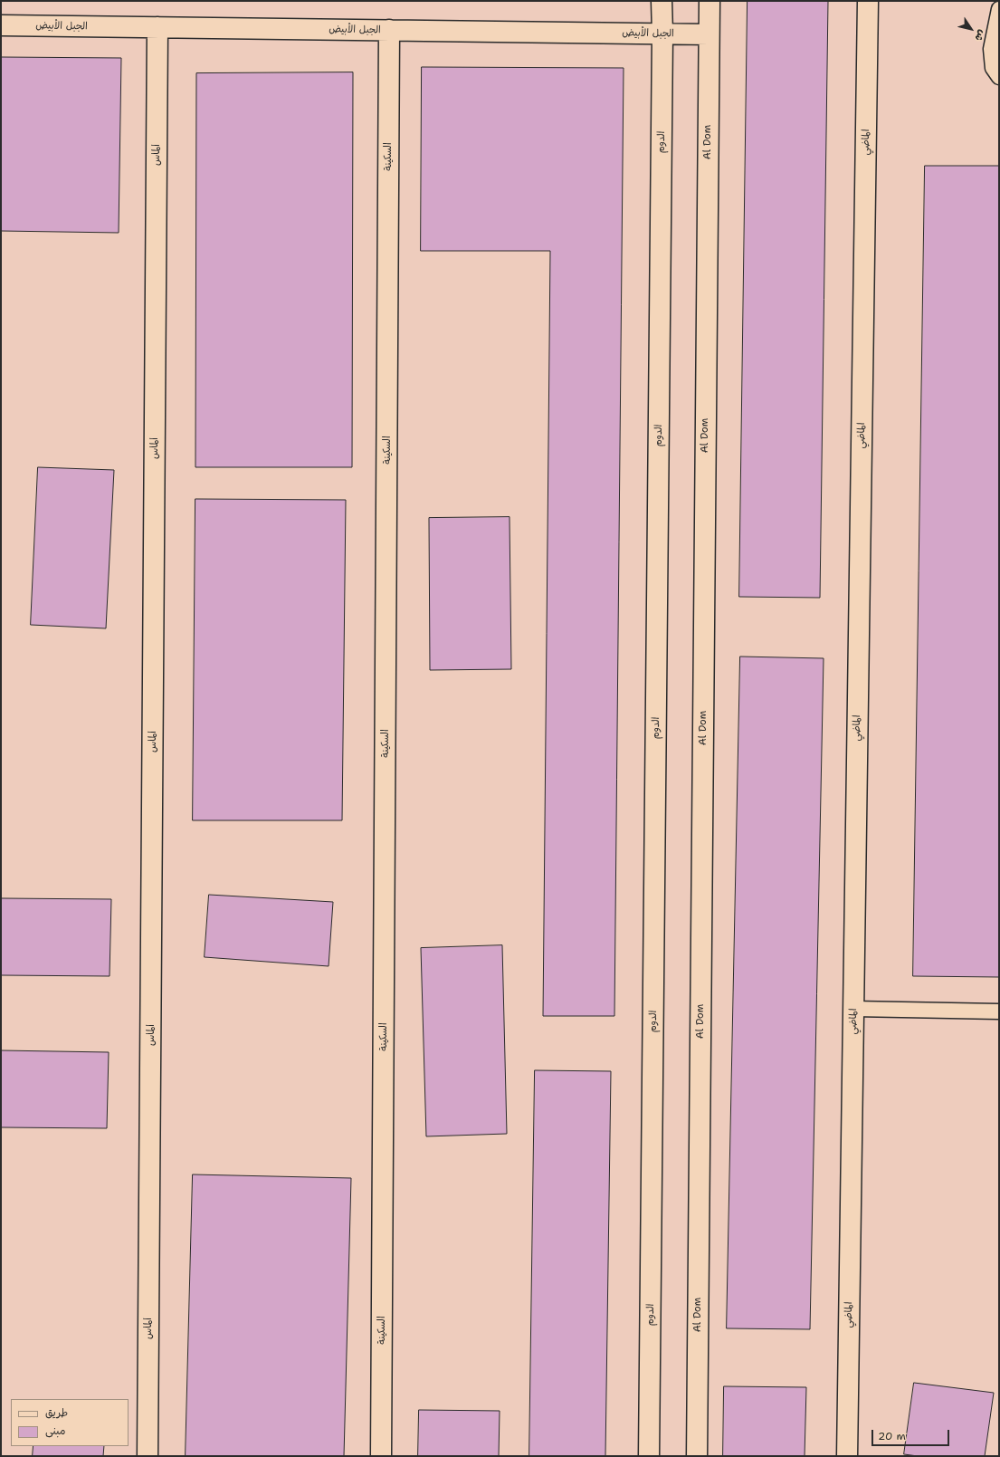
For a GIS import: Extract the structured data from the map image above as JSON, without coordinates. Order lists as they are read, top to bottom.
{
  "streets": {
    "street": [
      "الجبل الأبيض",
      "الدوم",
      "Al Dom",
      "الماضي",
      "الماس",
      "السكينة"
    ]
  },
  "crossings": [
    ["الجبل الأبيض", "الدوم"],
    ["الجبل الأبيض", "Al Dom"],
    ["الجبل الأبيض", "الماس"],
    ["الجبل الأبيض", "السكينة"]
  ],
  "legend": ["طريق", "مبنى"],
  "scale_bar": "20 m",
  "north": "bottom right"
}
